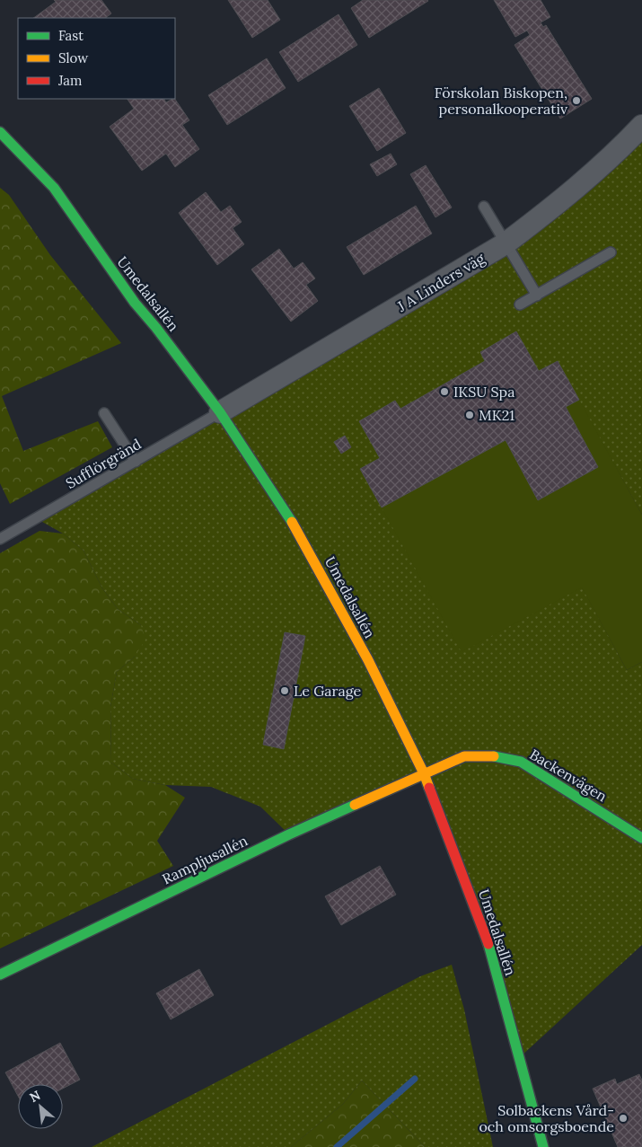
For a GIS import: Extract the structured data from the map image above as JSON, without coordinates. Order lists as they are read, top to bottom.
{
  "streets": {
    "street": [
      "J A Linders väg",
      "Umedalsallén",
      "Backenvägen",
      "Rampljusallén"
    ],
    "lane": ["Sufflörgränd"]
  },
  "crossings": [
    ["J A Linders väg", "Umedalsallén"],
    ["J A Linders väg", "Sufflörgränd"],
    ["Umedalsallén", "Sufflörgränd"],
    ["Umedalsallén", "Backenvägen"],
    ["Umedalsallén", "Rampljusallén"],
    ["Backenvägen", "Rampljusallén"]
  ],
  "places": [
    "Förskolan Biskopen, personalkooperativ",
    "IKSU Spa",
    "MK21",
    "Le Garage",
    "Solbackens Vård- och omsorgsboende"
  ],
  "legend": ["Fast", "Slow", "Jam"],
  "north": "top left"
}
